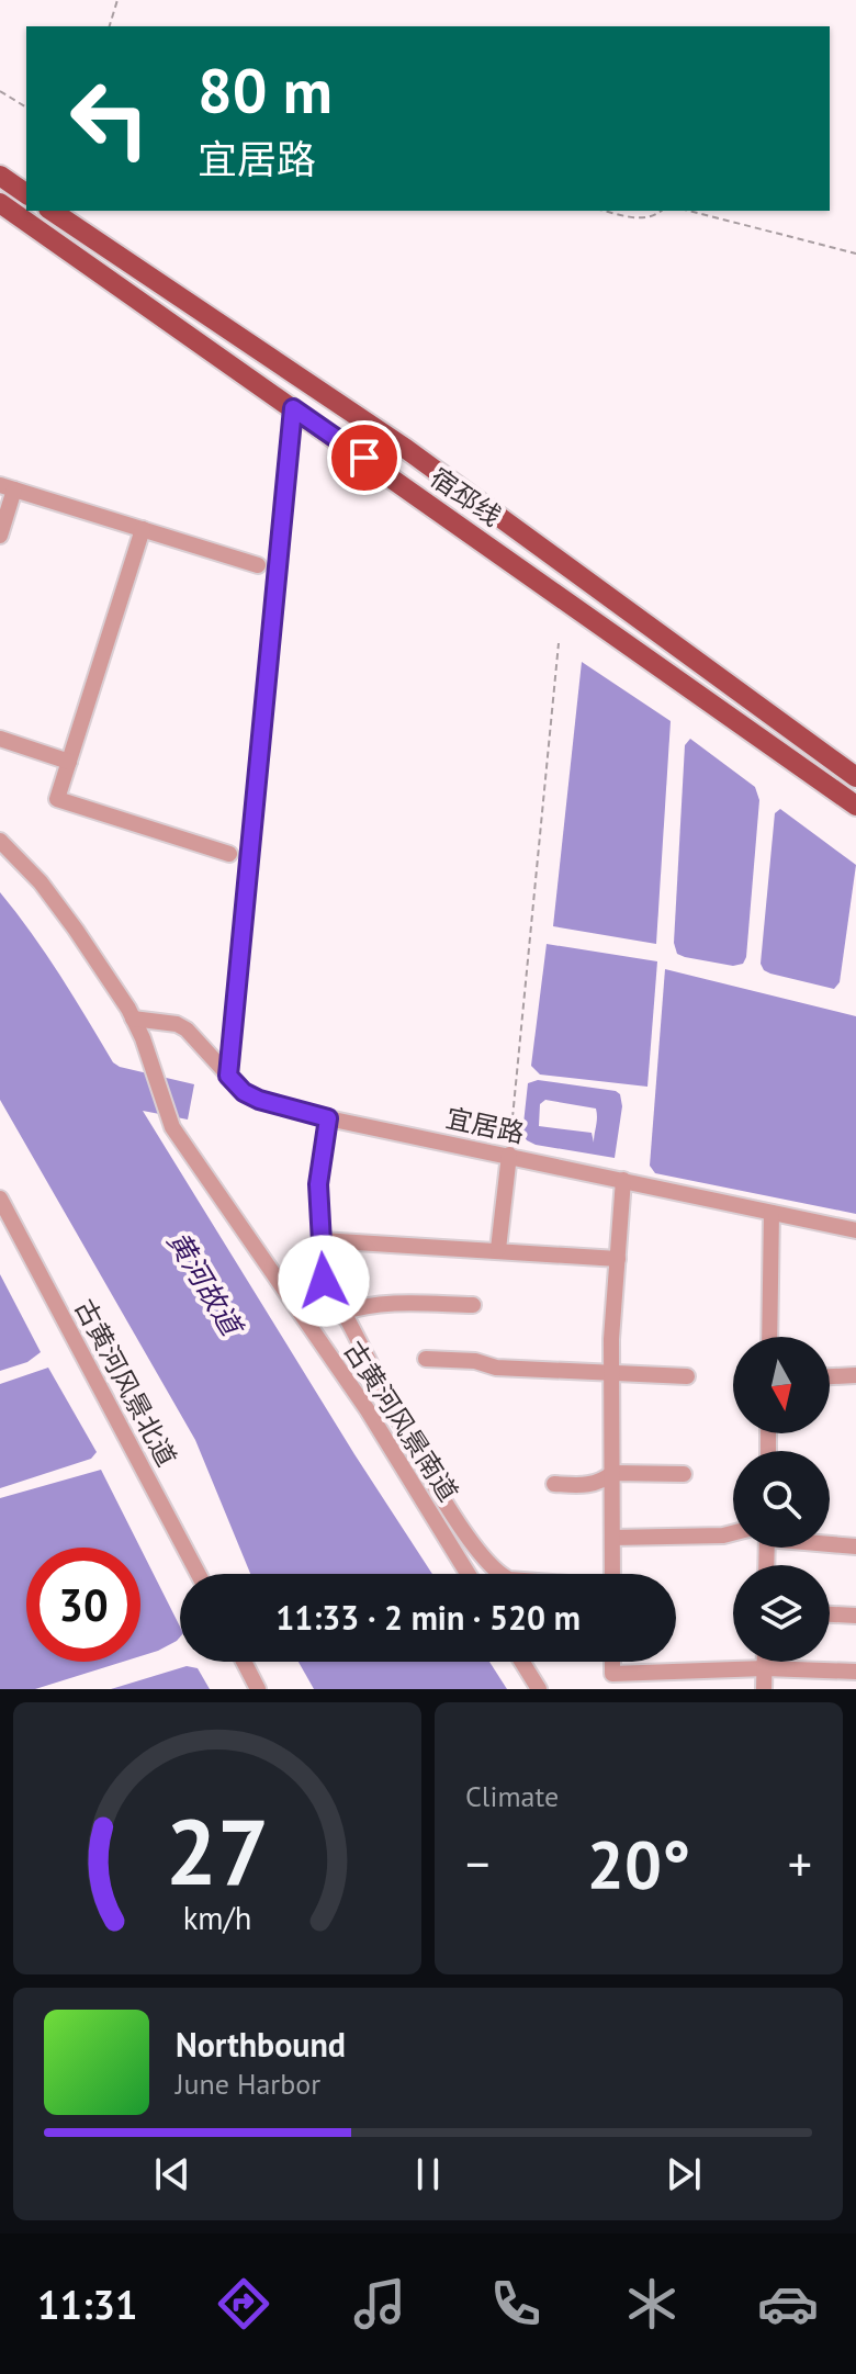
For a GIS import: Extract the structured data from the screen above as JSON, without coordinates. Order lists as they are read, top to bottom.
{
  "streets": {
    "main road": ["宿邳线"],
    "street": ["宜居路", "古黄河风景北道", "古黄河风景南道"]
  },
  "crossings": [
    ["宜居路", "古黄河风景南道"]
  ],
  "water": ["黄河故道"],
  "north": "bottom",
  "page": {
    "turn": ["80 m", "宜居路"],
    "limit": "30",
    "trip": "11:33 · 2 min · 520 m",
    "tile": "Climate",
    "heat": ["−", "20°", "+"],
    "song": ["Northbound", "June Harbor"],
    "tabs": "11:31",
    "gauge": ["27", "km/h"]
  }
}
